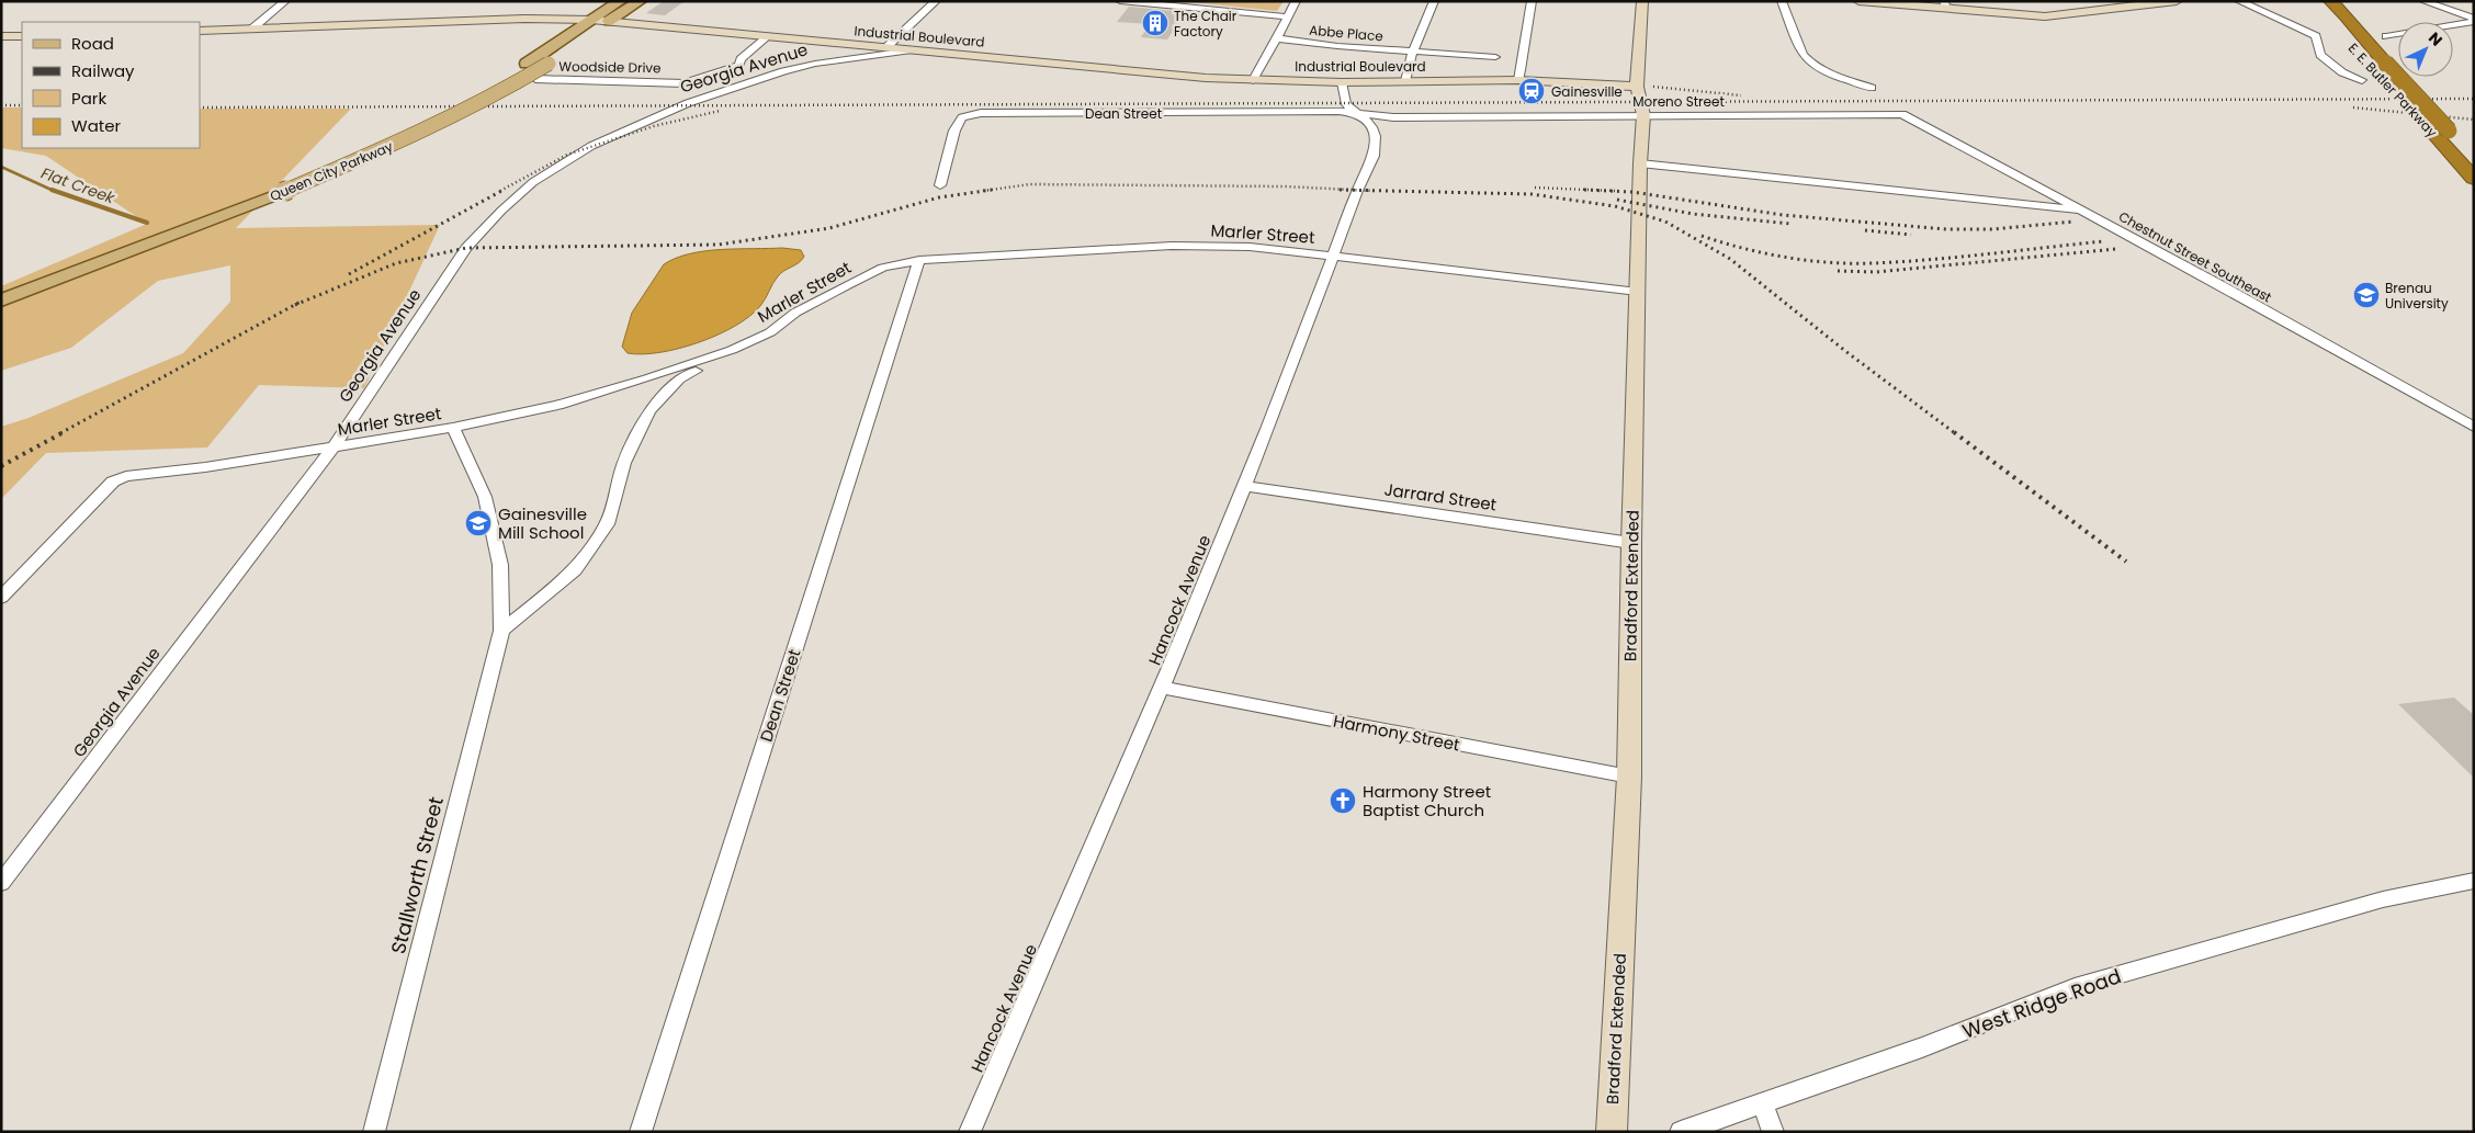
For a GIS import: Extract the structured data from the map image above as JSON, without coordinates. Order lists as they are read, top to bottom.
{
  "streets": {
    "highway": ["E. E. Butler Parkway"],
    "main road": ["Queen City Parkway"],
    "street": [
      "Abbe Place",
      "Industrial Boulevard",
      "Woodside Drive",
      "Georgia Avenue",
      "Moreno Street",
      "Dean Street",
      "Marler Street",
      "Chestnut Street Southeast",
      "Jarrard Street",
      "Bradford Extended",
      "Hancock Avenue",
      "Harmony Street",
      "Stallworth Street",
      "West Ridge Road"
    ]
  },
  "crossings": [
    ["Industrial Boulevard", "Woodside Drive"],
    ["Industrial Boulevard", "Georgia Avenue"],
    ["Industrial Boulevard", "Moreno Street"],
    ["Industrial Boulevard", "Queen City Parkway"],
    ["Industrial Boulevard", "Bradford Extended"],
    ["Industrial Boulevard", "Hancock Avenue"],
    ["Georgia Avenue", "Marler Street"],
    ["Moreno Street", "Dean Street"],
    ["Moreno Street", "Chestnut Street Southeast"],
    ["Moreno Street", "Bradford Extended"],
    ["Moreno Street", "Hancock Avenue"],
    ["Dean Street", "Marler Street"],
    ["Dean Street", "Hancock Avenue"],
    ["Marler Street", "Bradford Extended"],
    ["Marler Street", "Hancock Avenue"],
    ["Marler Street", "Stallworth Street"],
    ["Jarrard Street", "Bradford Extended"],
    ["Jarrard Street", "Hancock Avenue"],
    ["Bradford Extended", "Harmony Street"],
    ["Hancock Avenue", "Harmony Street"]
  ],
  "water": ["Flat Creek"],
  "places": {
    "building": ["The Chair Factory"],
    "station": ["Gainesville"],
    "school or university": ["Brenau University", "Gainesville Mill School"],
    "church": ["Harmony Street Baptist Church"]
  },
  "legend": [
    "Road",
    "Railway",
    "Park",
    "Water"
  ],
  "north": "top right"
}
